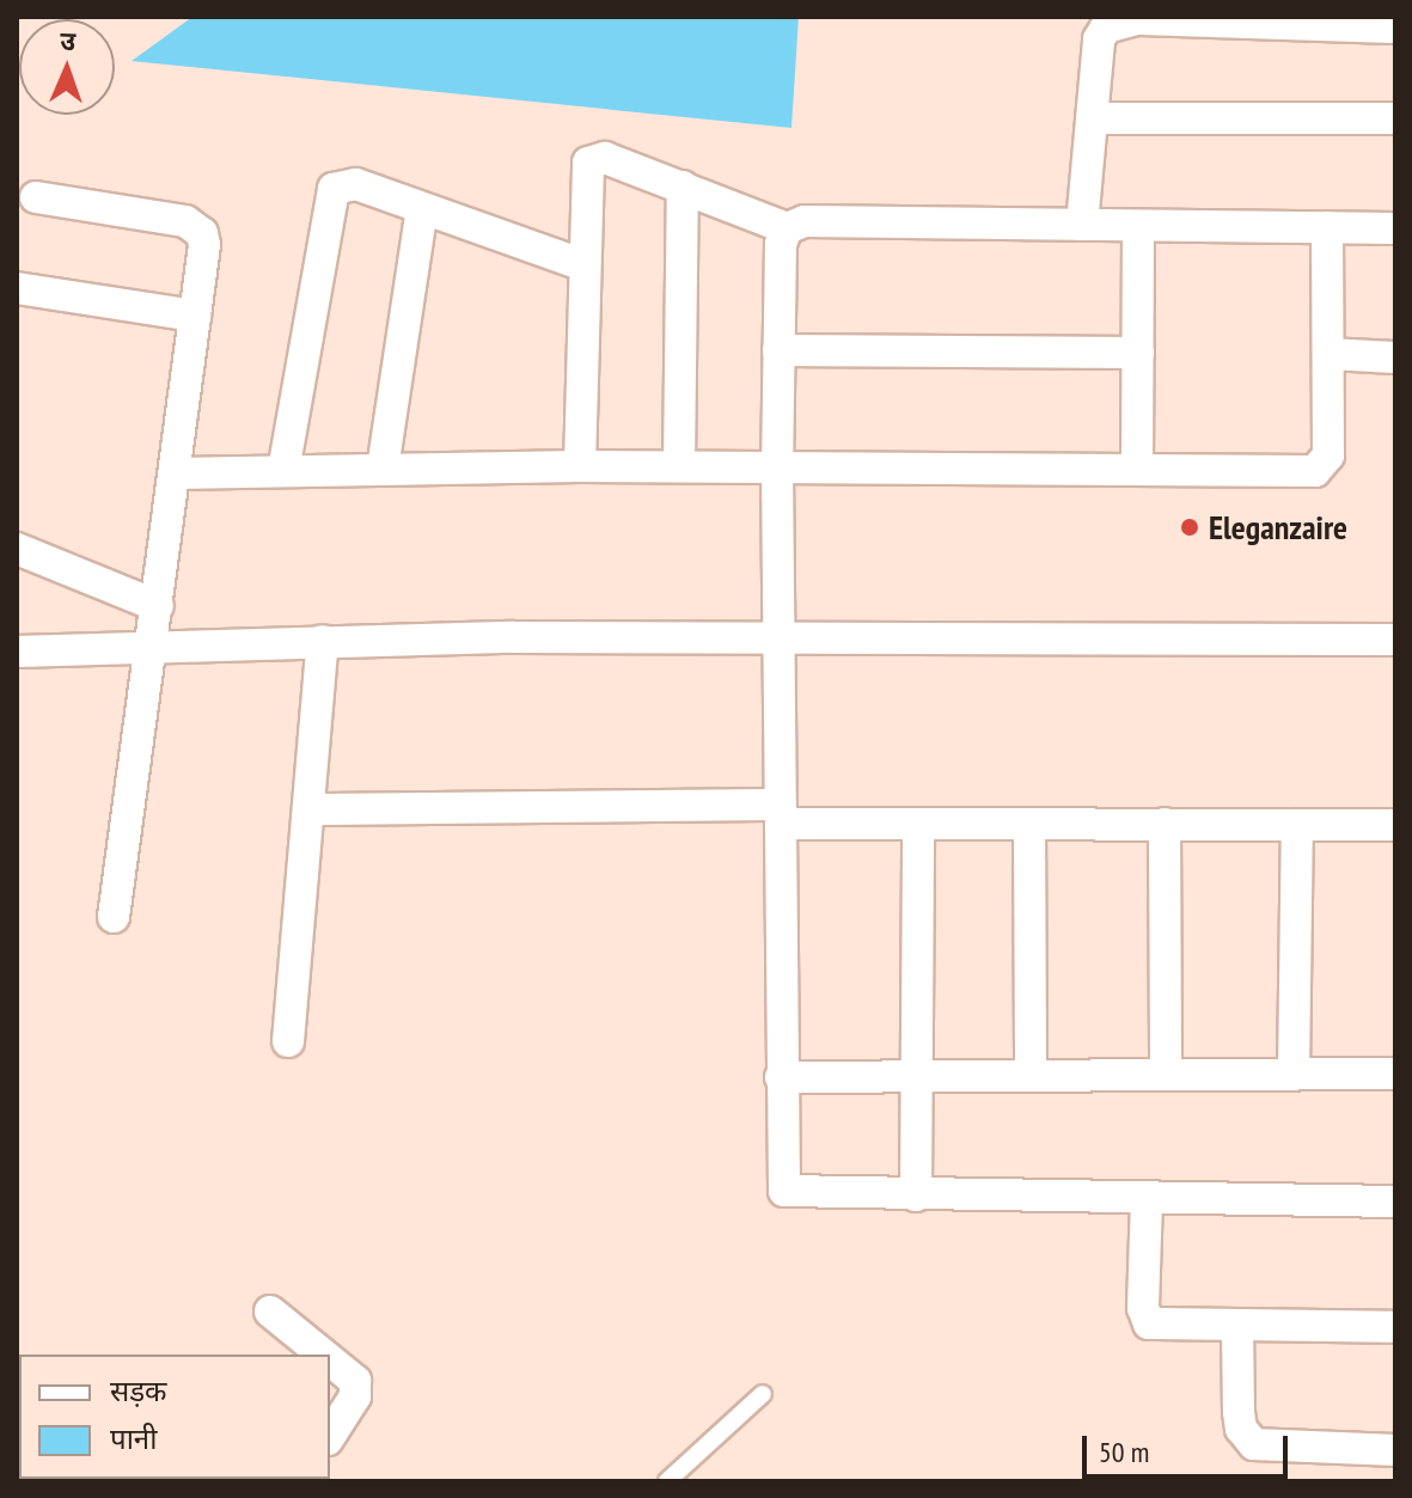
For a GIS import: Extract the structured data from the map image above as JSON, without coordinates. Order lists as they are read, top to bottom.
{
  "places": ["Eleganzaire"],
  "legend": ["सड़क", "पानी"],
  "scale_bar": "50 m",
  "north": "top"
}
